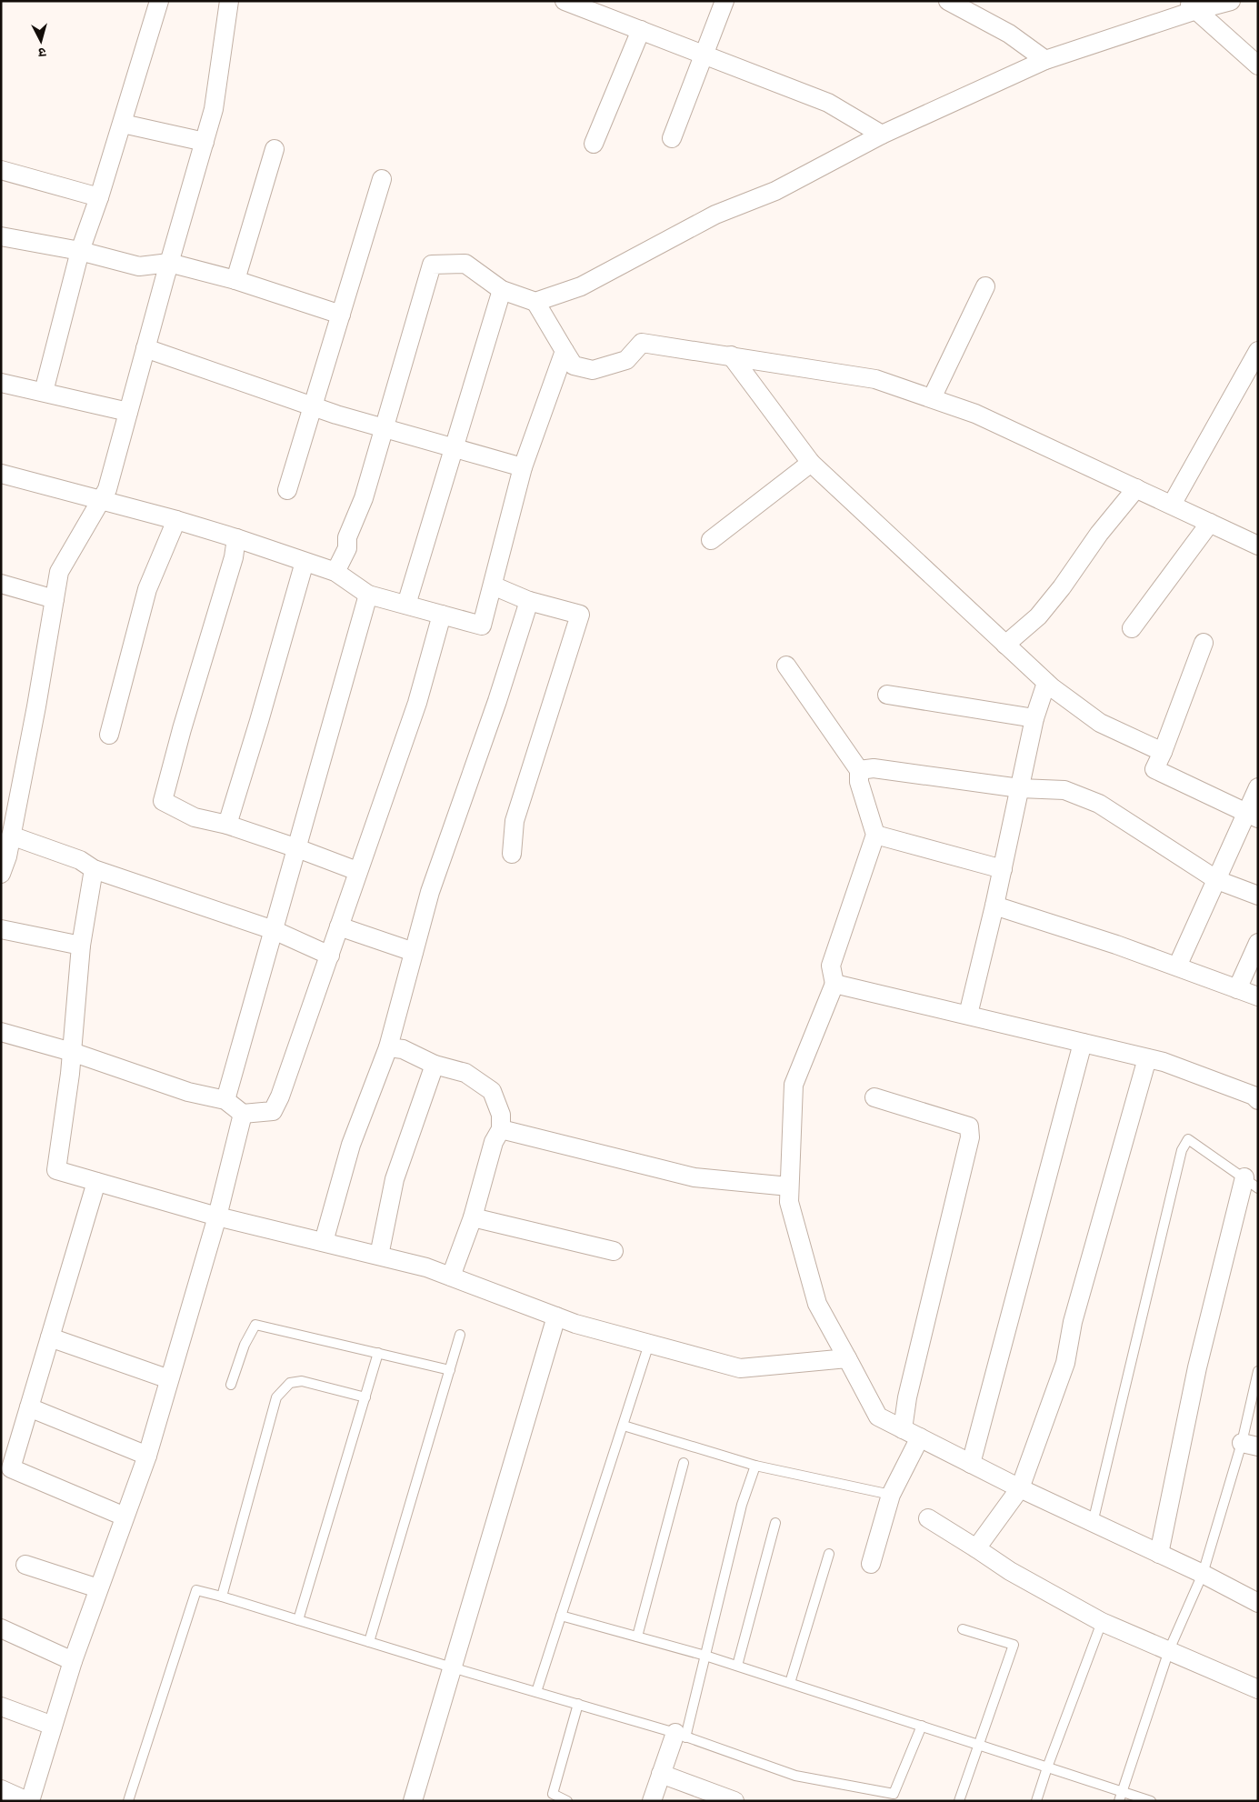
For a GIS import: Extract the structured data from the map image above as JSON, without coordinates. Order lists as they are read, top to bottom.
{
  "north": "bottom"
}
